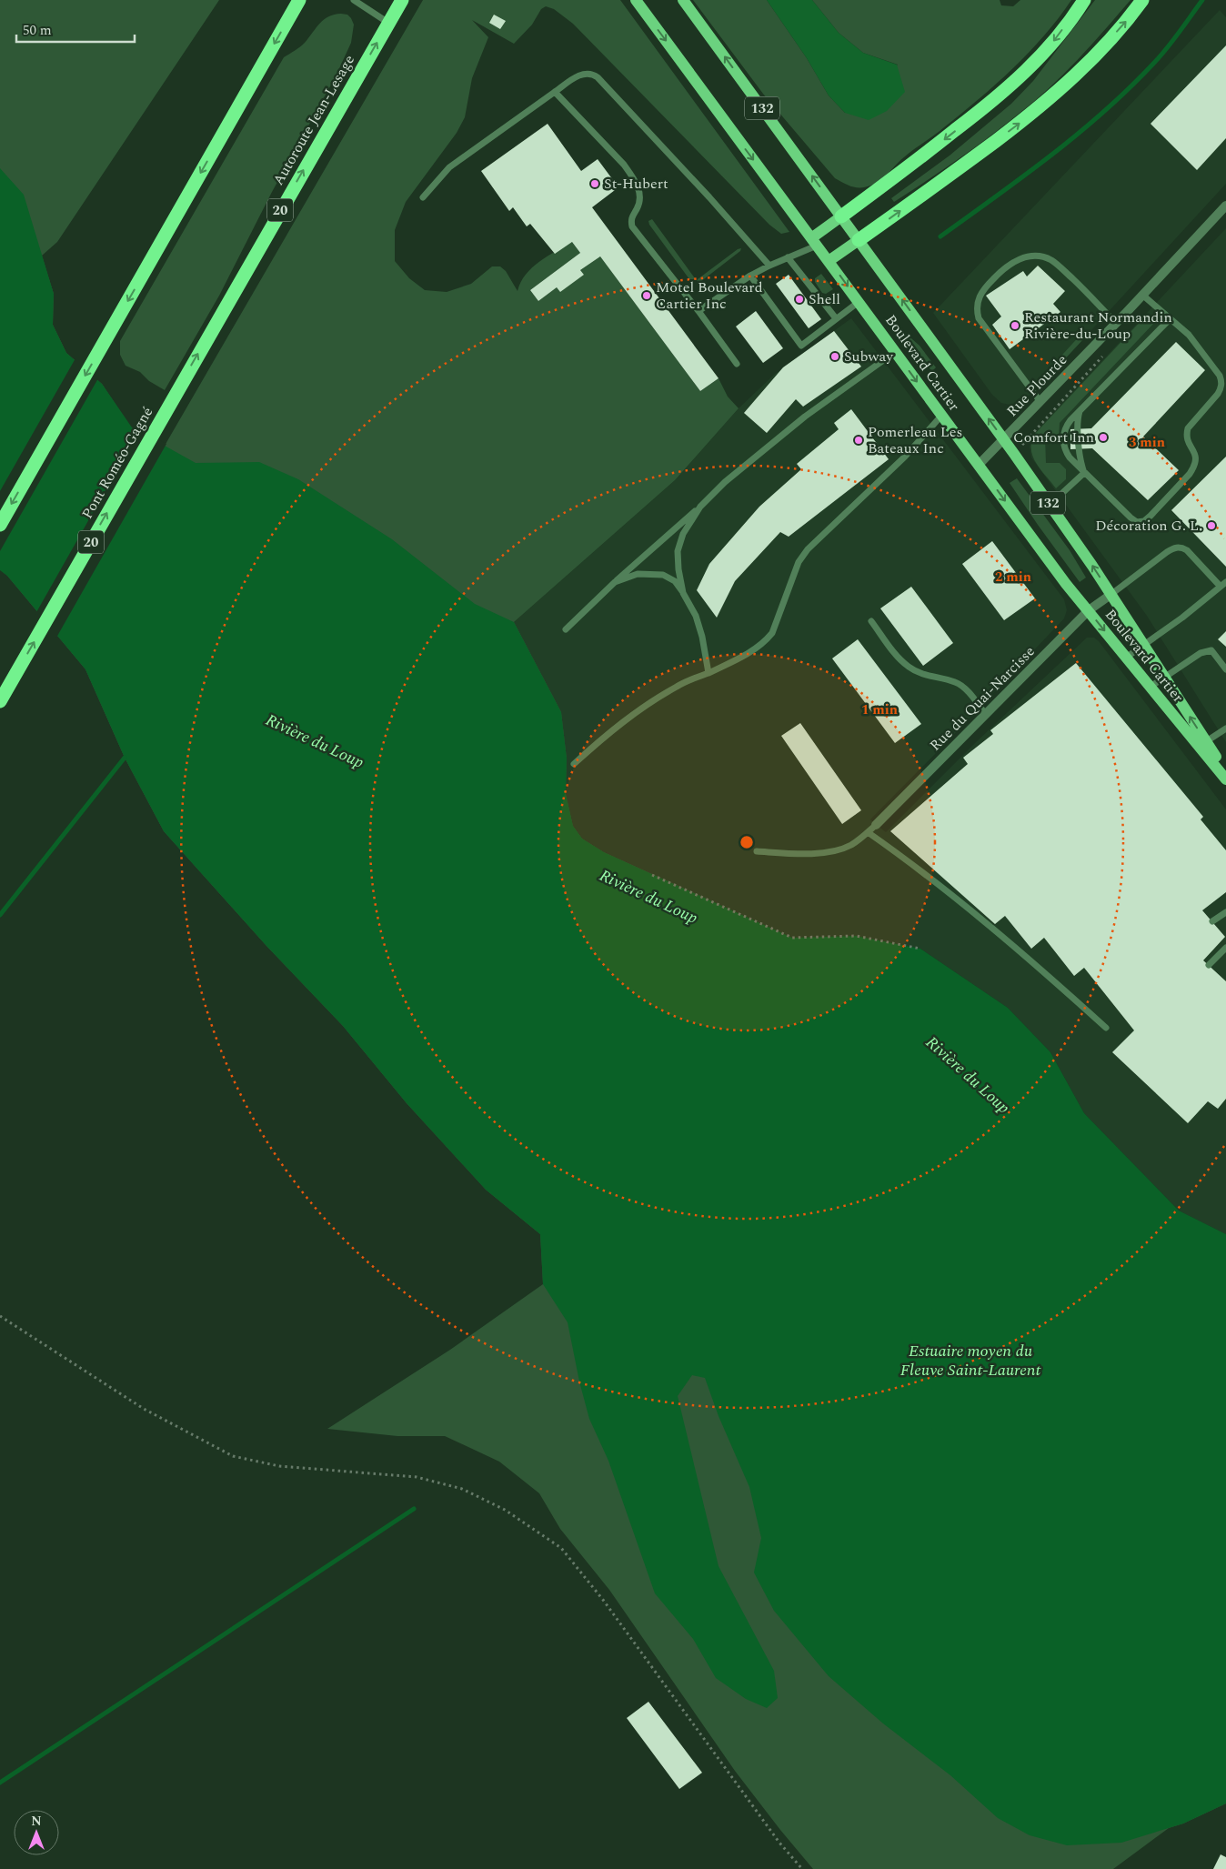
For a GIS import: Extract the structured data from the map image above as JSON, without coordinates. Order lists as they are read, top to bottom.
{
  "streets": {
    "highway": ["Autoroute Jean-Lesage", "20", "Pont Roméo-Gagné"],
    "main road": ["132", "Boulevard Cartier"],
    "street": ["Rue Plourde", "Rue du Quai-Narcisse"]
  },
  "crossings": [
    ["Autoroute Jean-Lesage", "Pont Roméo-Gagné"],
    ["Boulevard Cartier", "Rue Plourde"],
    ["Boulevard Cartier", "Rue du Quai-Narcisse"]
  ],
  "water": ["Rivière du Loup", "Estuaire moyen du Fleuve Saint-Laurent"],
  "places": [
    "St-Hubert",
    "Motel Boulevard Cartier Inc",
    "Shell",
    "Restaurant Normandin Rivière-du-Loup",
    "Subway",
    "Comfort Inn",
    "Pomerleau Les Bateaux Inc",
    "Décoration G. L."
  ],
  "scale_bar": "50 m",
  "north": "top",
  "rings": ["3 min", "2 min", "1 min"]
}
